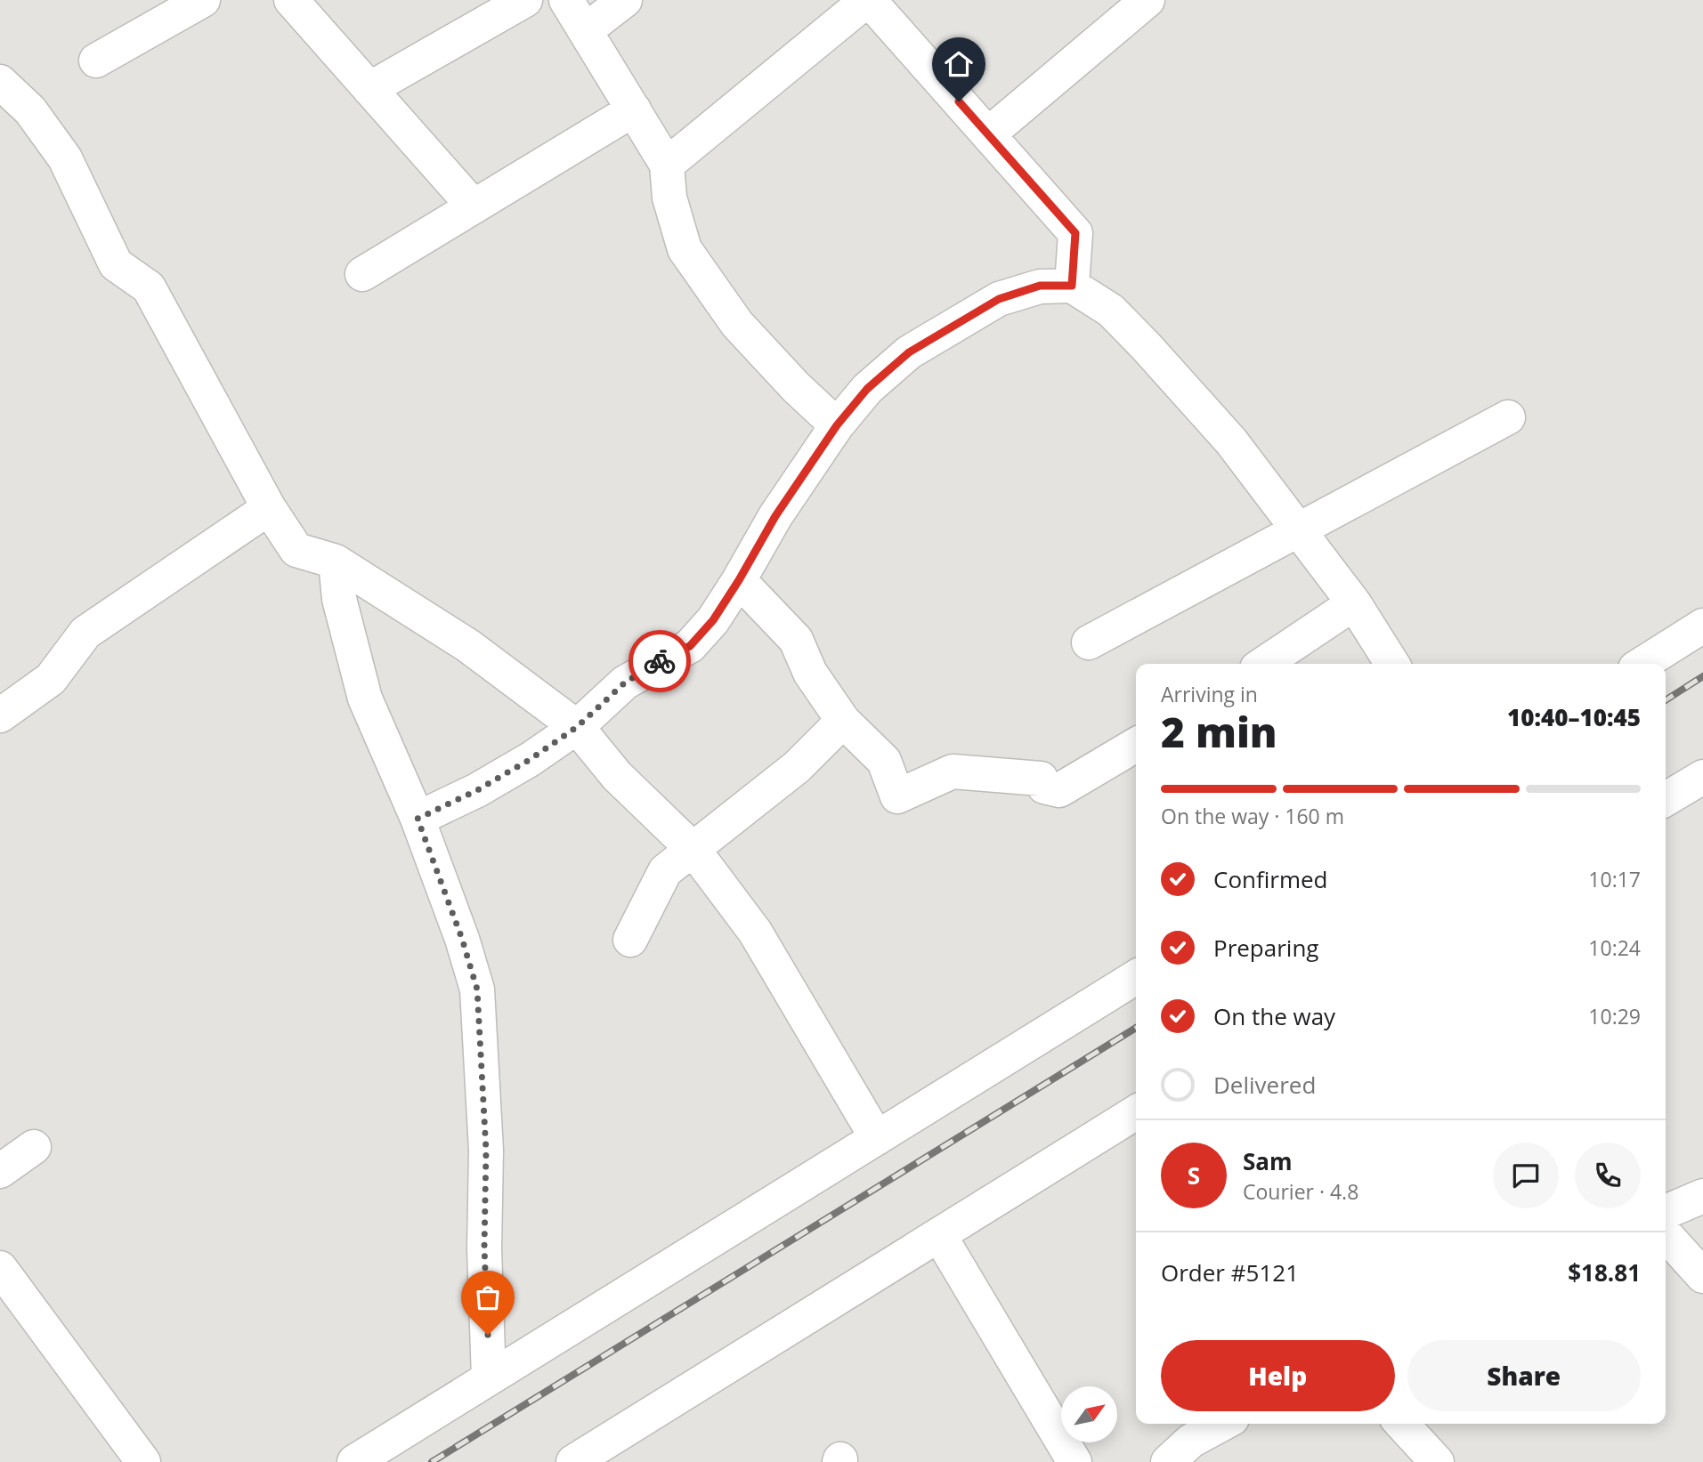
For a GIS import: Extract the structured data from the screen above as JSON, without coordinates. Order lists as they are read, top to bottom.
{
  "north": "top right",
  "page": {
    "heading": ["2 min", "Arriving in", "10:40–10:45"],
    "panel": [
      "Sam",
      "Courier · 4.8",
      "Order #5121",
      "$18.81"
    ],
    "bar": "On the way · 160 m",
    "list": [
      ["Confirmed", "10:17"],
      ["Preparing", "10:24"],
      ["On the way", "10:29"],
      "Delivered"
    ],
    "round": "S",
    "buttons": ["Help", "Share"]
  }
}
